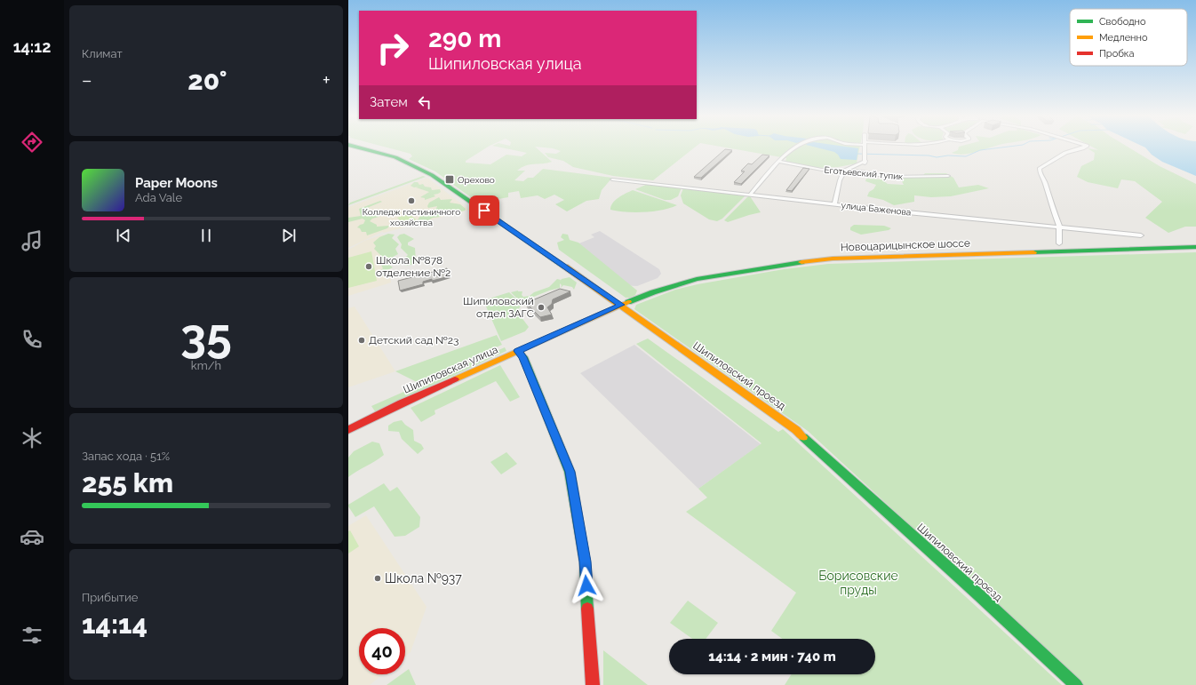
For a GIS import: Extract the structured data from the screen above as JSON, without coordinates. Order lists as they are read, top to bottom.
{
  "streets": {
    "main road": ["Новоцарицынское шоссе", "Шипиловская улица", "Шипиловский проезд"],
    "street": ["Еготьевский тупик", "улица Баженова"]
  },
  "crossings": [
    ["Новоцарицынское шоссе", "Шипиловская улица"],
    ["Новоцарицынское шоссе", "Шипиловский проезд"],
    ["Шипиловская улица", "Шипиловский проезд"]
  ],
  "parks": ["Борисовские пруды"],
  "places": {
    "transit": ["Орехово"],
    "other": [
      "Колледж гостиничного хозяйcтва",
      "Школа №878 отделение №2",
      "Шипиловский отдел ЗАГС",
      "Детский сад №23",
      "Школа №937"
    ]
  },
  "legend": ["Свободно", "Медленно", "Пробка"],
  "page": {
    "tabs": "14:12",
    "tile": [
      "Климат",
      ["35", "km/h"],
      ["Запас хода · 51%", "255 km"],
      ["Прибытие", "14:14"]
    ],
    "turn": ["290 m", "Шипиловская улица"],
    "heat": ["−", "20°", "+"],
    "then": "Затем",
    "song": ["Paper Moons", "Ada Vale"],
    "limit": "40",
    "trip": "14:14 · 2 мин · 740 m"
  }
}
